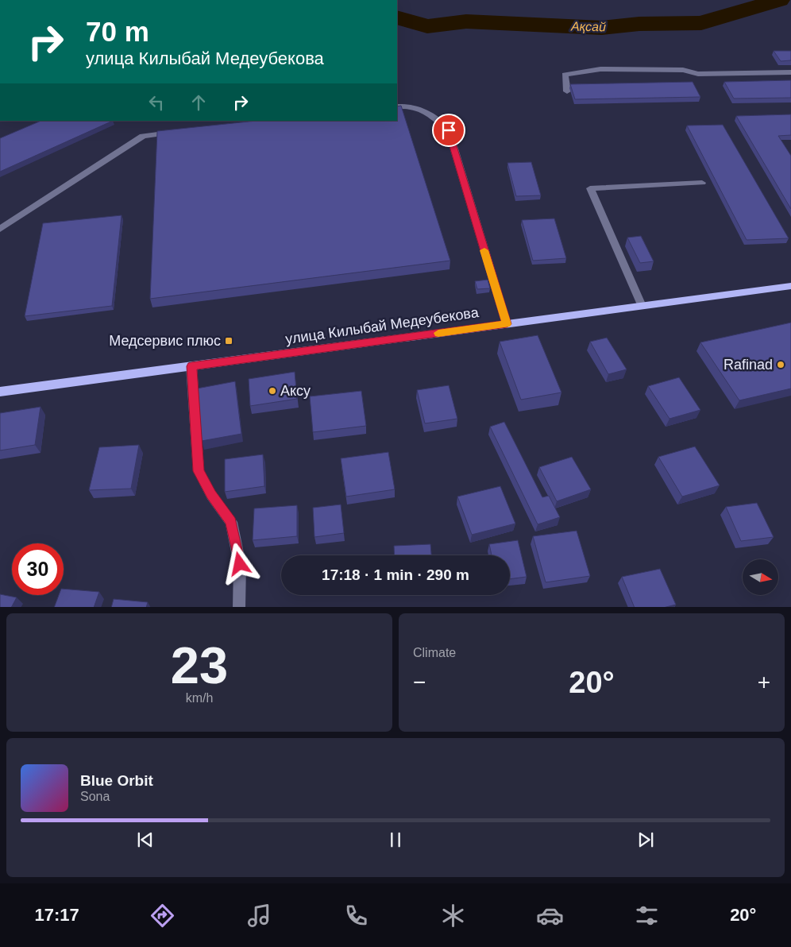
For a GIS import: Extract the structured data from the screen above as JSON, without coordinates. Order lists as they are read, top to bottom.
{
  "streets": {
    "main road": ["улица Килыбай Медеубекова"]
  },
  "water": ["Ақсай"],
  "places": {
    "transit": ["Медсервис плюс"],
    "other": ["Rafinad", "Аксу"]
  },
  "north": "right",
  "page": {
    "turn": ["70 m", "улица Килыбай Медеубекова"],
    "limit": "30",
    "trip": "17:18 · 1 min · 290 m",
    "tile": [
      ["23", "km/h"],
      "Climate"
    ],
    "heat": ["−", "20°", "+"],
    "song": ["Blue Orbit", "Sona"],
    "tabs": ["17:17", "20°"]
  }
}
